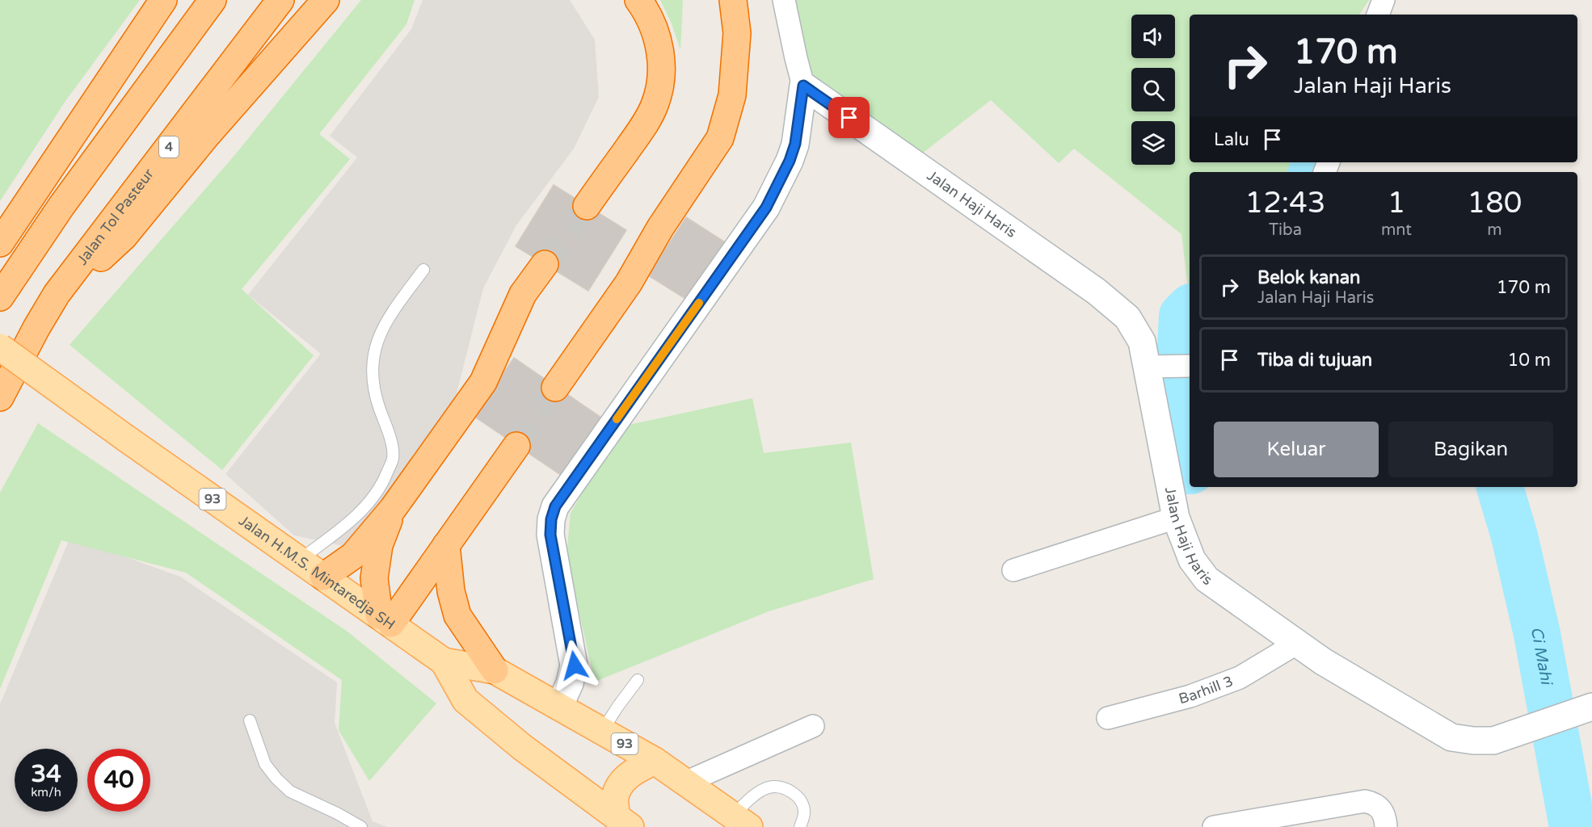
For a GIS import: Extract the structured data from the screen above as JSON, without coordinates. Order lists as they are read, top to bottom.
{
  "streets": {
    "highway": ["4", "Jalan Tol Pasteur"],
    "main road": ["93", "Jalan H.M.S. Mintaredja SH"],
    "street": ["Jalan Haji Haris", "Barhill 3"]
  },
  "crossings": [
    ["Jalan Haji Haris", "Barhill 3"]
  ],
  "water": ["Ci Mahi"],
  "page": {
    "turn": ["170 m", "Jalan Haji Haris"],
    "then": "Lalu",
    "eta": [
      "12:43",
      "Tiba",
      "1",
      "mnt",
      "180",
      "m"
    ],
    "list": [
      {
        "name": "Belok kanan",
        "note": "Jalan Haji Haris",
        "value": "170 m"
      },
      {
        "name": "Tiba di tujuan",
        "value": "10 m"
      }
    ],
    "buttons": ["Keluar", "Bagikan"],
    "speed": "34 km/h",
    "limit": "40"
  }
}
